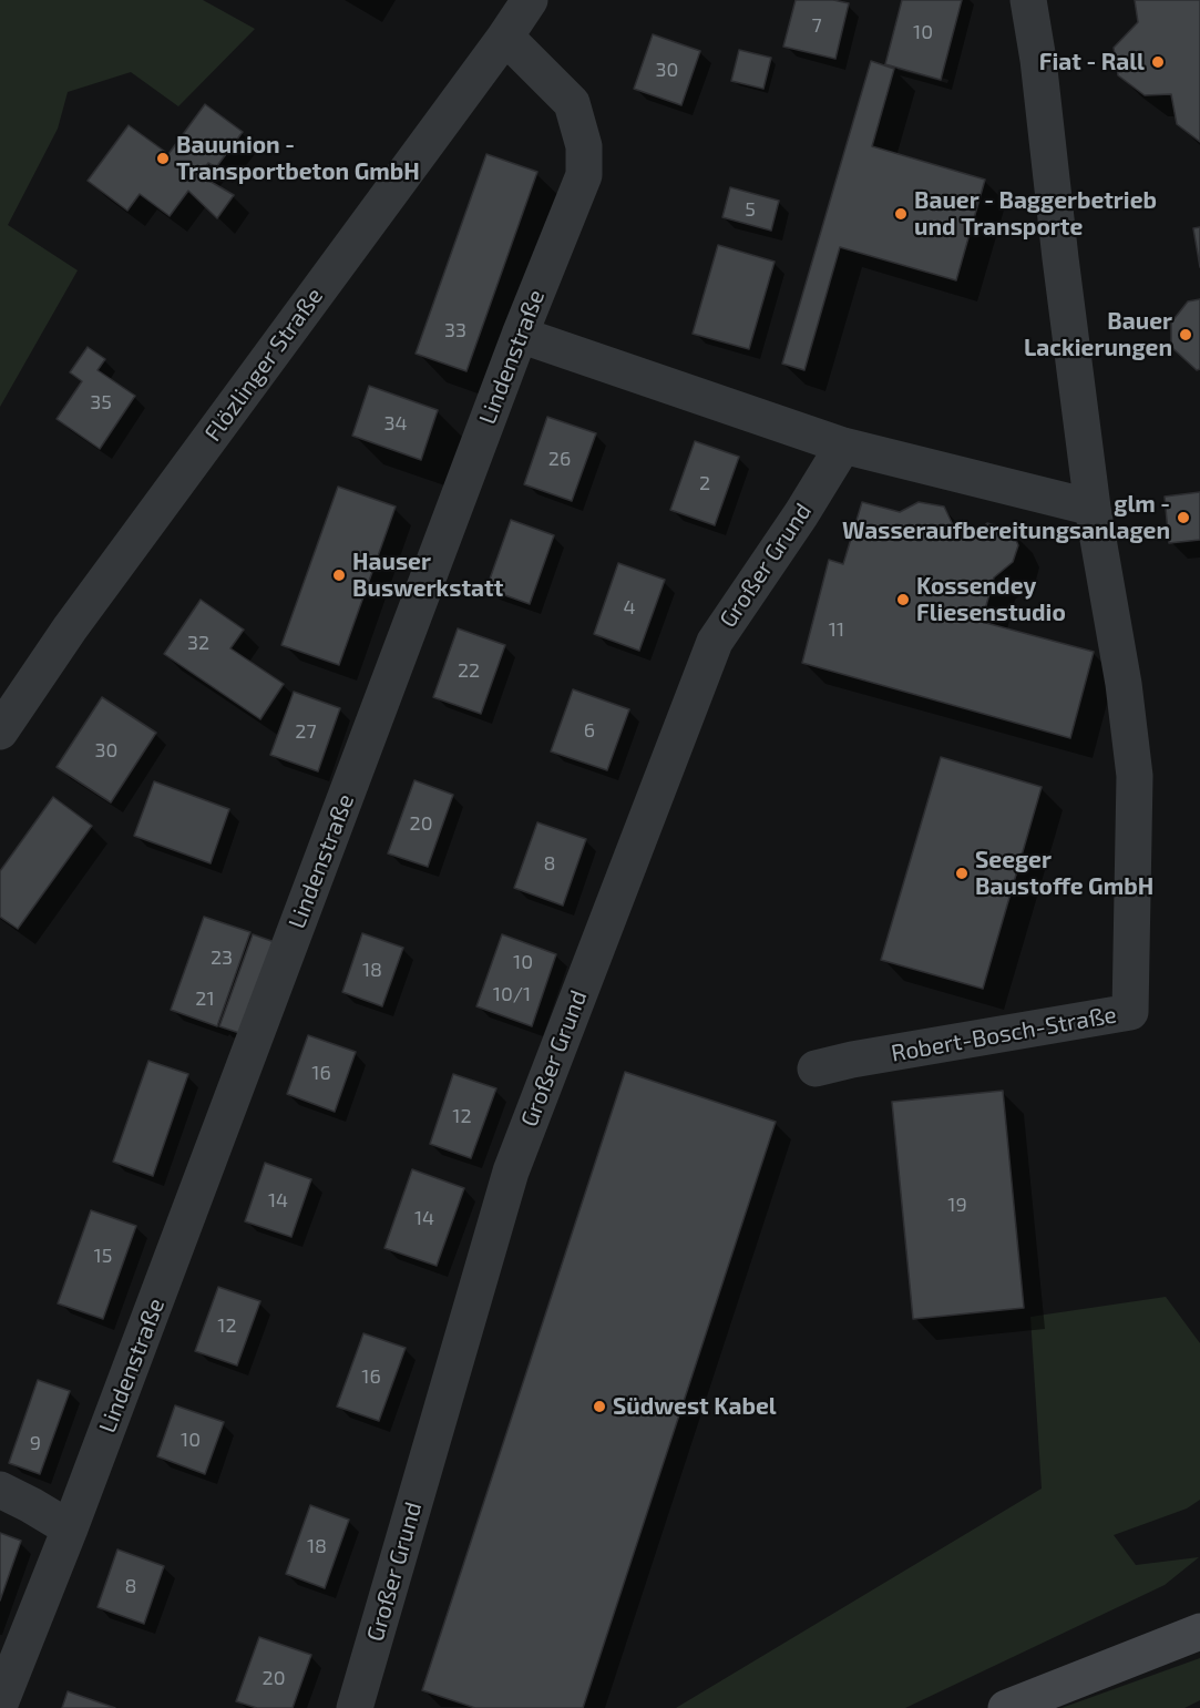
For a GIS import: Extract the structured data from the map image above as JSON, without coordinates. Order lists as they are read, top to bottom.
{
  "streets": {
    "street": [
      "Lindenstraße",
      "Flözlinger Straße",
      "Großer Grund",
      "Robert-Bosch-Straße"
    ]
  },
  "crossings": [
    ["Lindenstraße", "Flözlinger Straße"]
  ],
  "places": [
    "Fiat - Rall",
    "Bauunion - Transportbeton GmbH",
    "Bauer - Baggerbetrieb und Transporte",
    "Bauer Lackierungen",
    "glm - Wasseraufbereitungsanlagen",
    "Hauser Buswerkstatt",
    "Kossendey Fliesenstudio",
    "Seeger Baustoffe GmbH",
    "Südwest Kabel"
  ],
  "house_numbers": [
    "7",
    "10",
    "30",
    "5",
    "33",
    "35",
    "34",
    "26",
    "2",
    "4",
    "11",
    "32",
    "22",
    "6",
    "27",
    "30",
    "20",
    "8",
    "23",
    "10",
    "18",
    "10/1",
    "21",
    "16",
    "12",
    "14",
    "19",
    "14",
    "15",
    "12",
    "16",
    "10",
    "9",
    "18",
    "8",
    "20"
  ]
}
